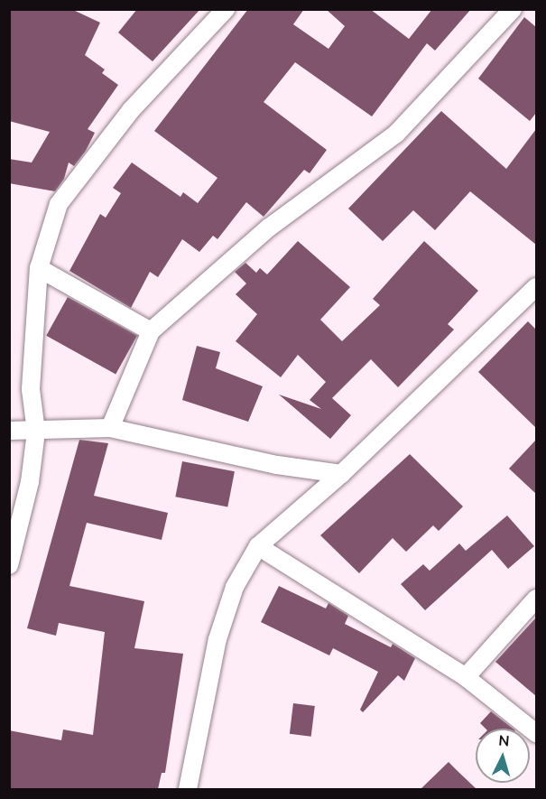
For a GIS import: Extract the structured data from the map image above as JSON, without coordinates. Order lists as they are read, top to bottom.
{
  "north": "top"
}
